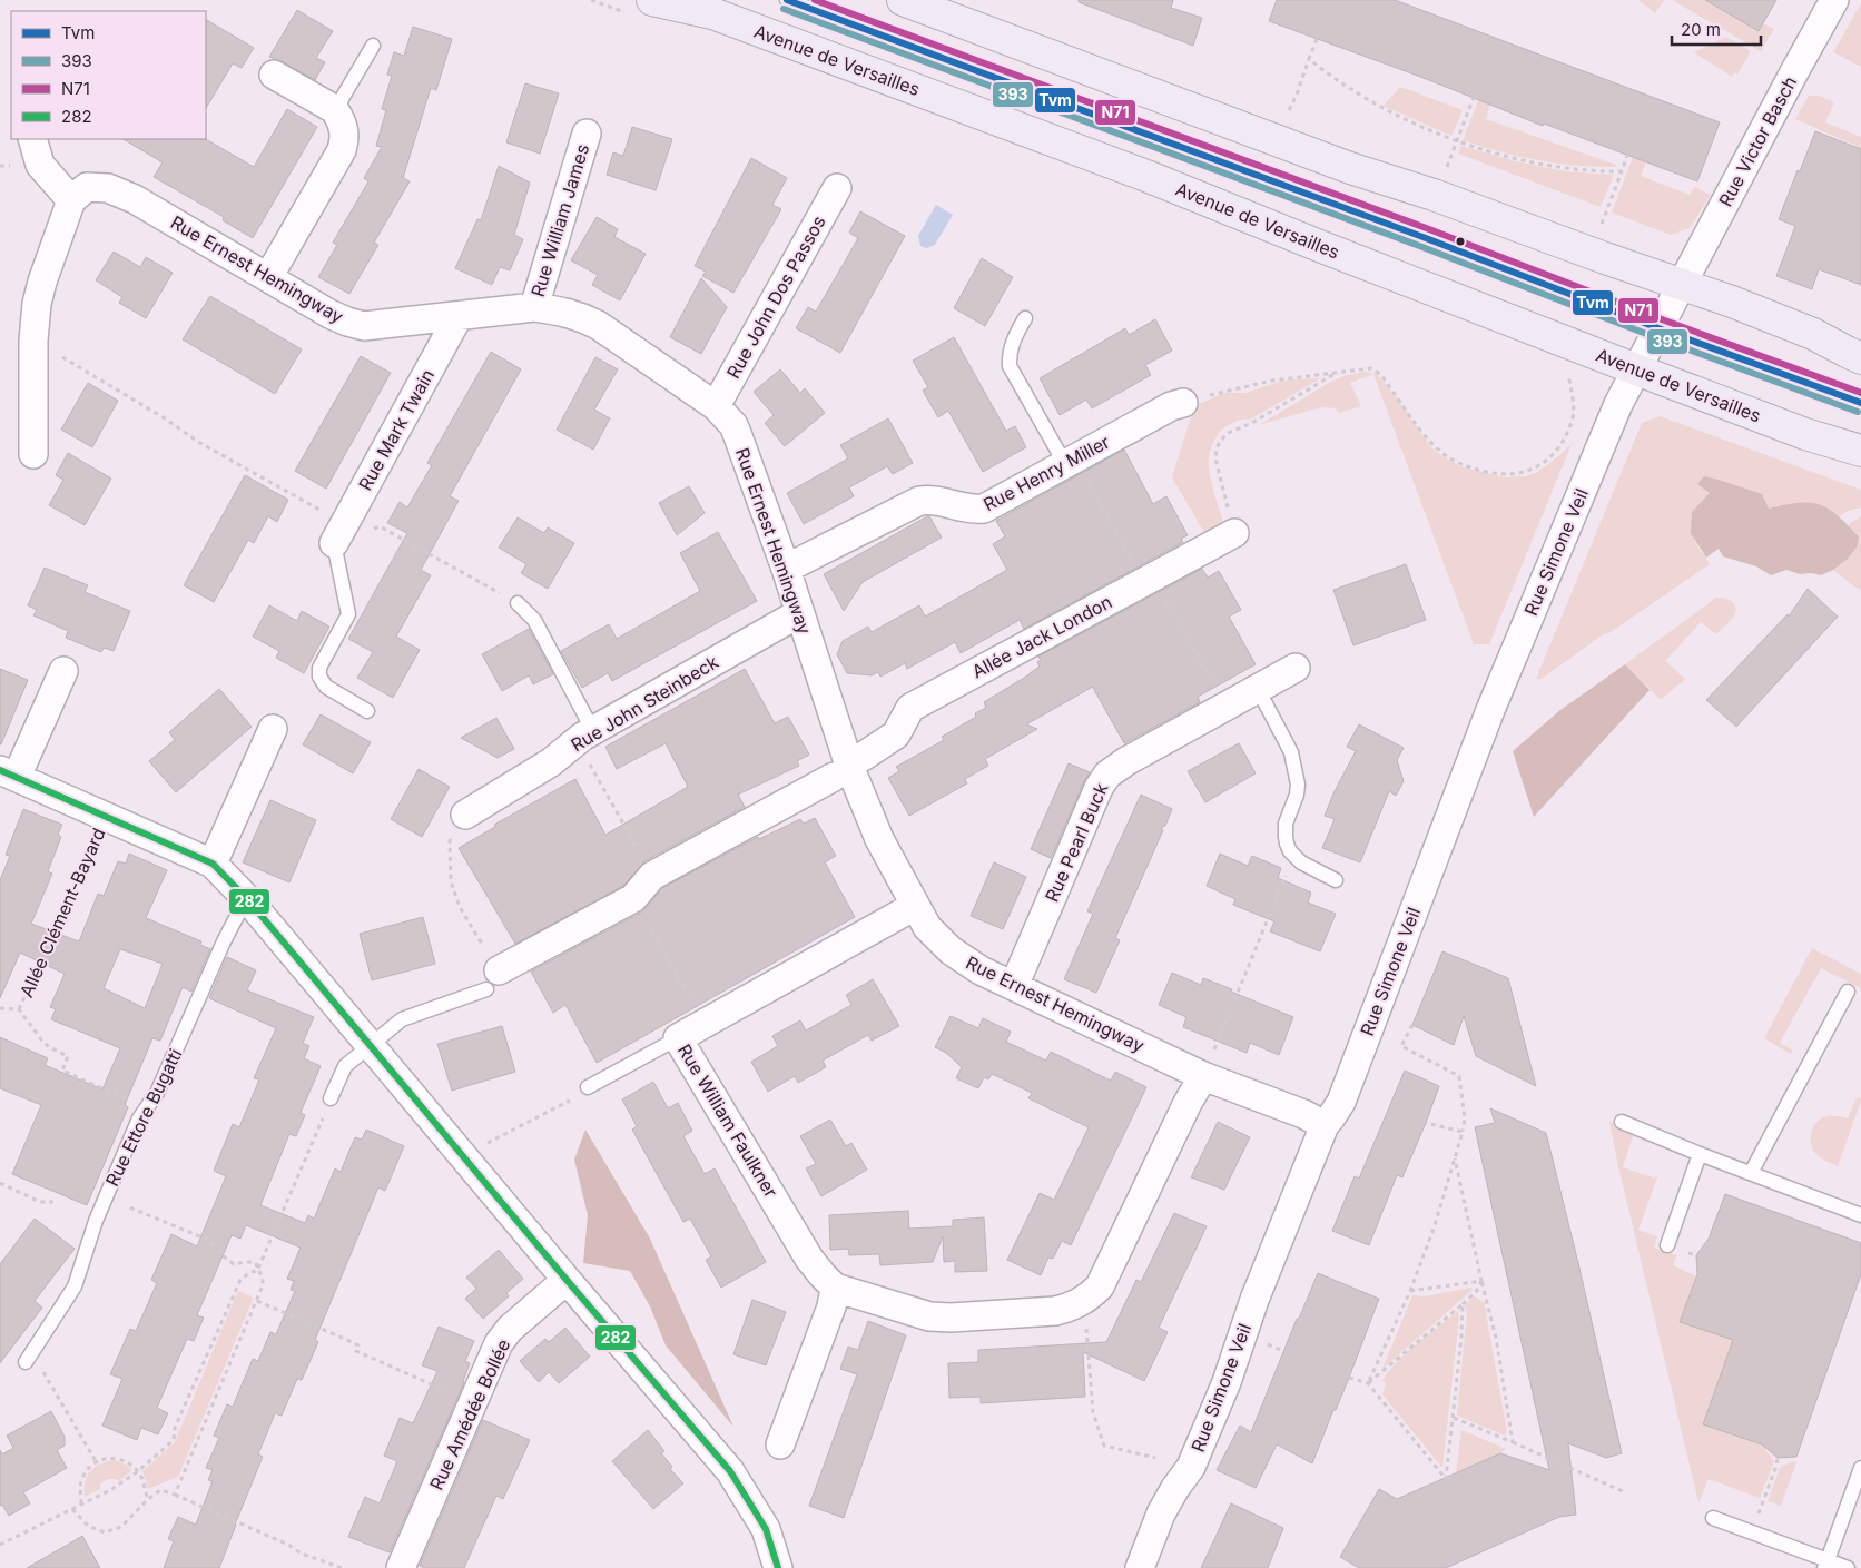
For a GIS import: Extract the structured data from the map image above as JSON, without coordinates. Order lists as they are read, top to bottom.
{
  "streets": {
    "main road": ["Avenue de Versailles"],
    "street": [
      "Rue Victor Basch",
      "Rue William James",
      "Rue Ernest Hemingway",
      "Rue John Dos Passos",
      "Rue Mark Twain",
      "Rue Henry Miller",
      "Rue Simone Veil",
      "Allée Jack London",
      "Rue John Steinbeck",
      "Rue Pearl Buck",
      "Rue William Faulkner",
      "Rue Amédée Bollée"
    ],
    "lane": ["Rue Ettore Bugatti"],
    "path": ["Allée Clément-Bayard"]
  },
  "crossings": [
    ["Avenue de Versailles", "Rue Simone Veil"],
    ["Rue Victor Basch", "Rue Simone Veil"],
    ["Rue William James", "Rue Ernest Hemingway"],
    ["Rue Ernest Hemingway", "Rue John Dos Passos"],
    ["Rue Ernest Hemingway", "Rue Mark Twain"],
    ["Rue Ernest Hemingway", "Rue Henry Miller"],
    ["Rue Ernest Hemingway", "Rue Simone Veil"],
    ["Rue Ernest Hemingway", "Rue John Steinbeck"],
    ["Rue Ernest Hemingway", "Rue Pearl Buck"],
    ["Rue Ernest Hemingway", "Rue William Faulkner"]
  ],
  "lines": [
    "transit line Tvm",
    "transit line N71",
    "transit line 393",
    "transit line 282"
  ],
  "legend": [
    "Tvm",
    "393",
    "N71",
    "282"
  ],
  "scale_bar": "20 m"
}
